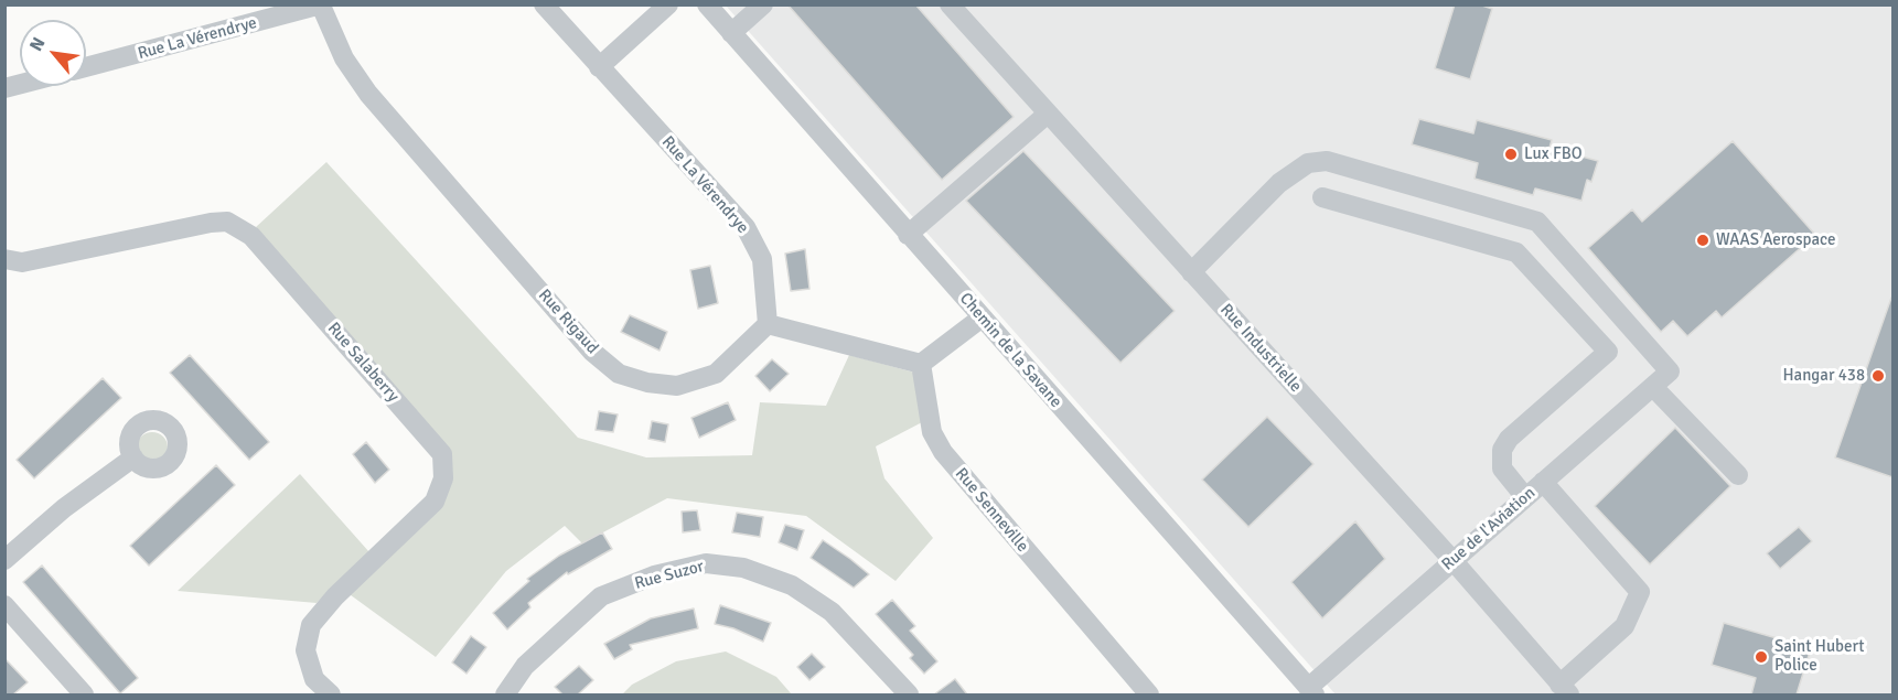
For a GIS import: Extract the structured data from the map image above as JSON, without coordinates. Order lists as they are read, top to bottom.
{
  "streets": {
    "street": [
      "Rue La Vérendrye",
      "Rue Rigaud",
      "Rue Industrielle",
      "Chemin de la Savane",
      "Rue Salaberry",
      "Rue Senneville",
      "Rue de l'Aviation",
      "Rue Suzor"
    ]
  },
  "crossings": [
    ["Rue La Vérendrye", "Rue Rigaud"],
    ["Rue Industrielle", "Rue de l'Aviation"],
    ["Chemin de la Savane", "Rue de l'Aviation"]
  ],
  "places": [
    "Lux FBO",
    "WAAS Aerospace",
    "Hangar 438",
    "Saint Hubert Police"
  ],
  "north": "top left"
}
